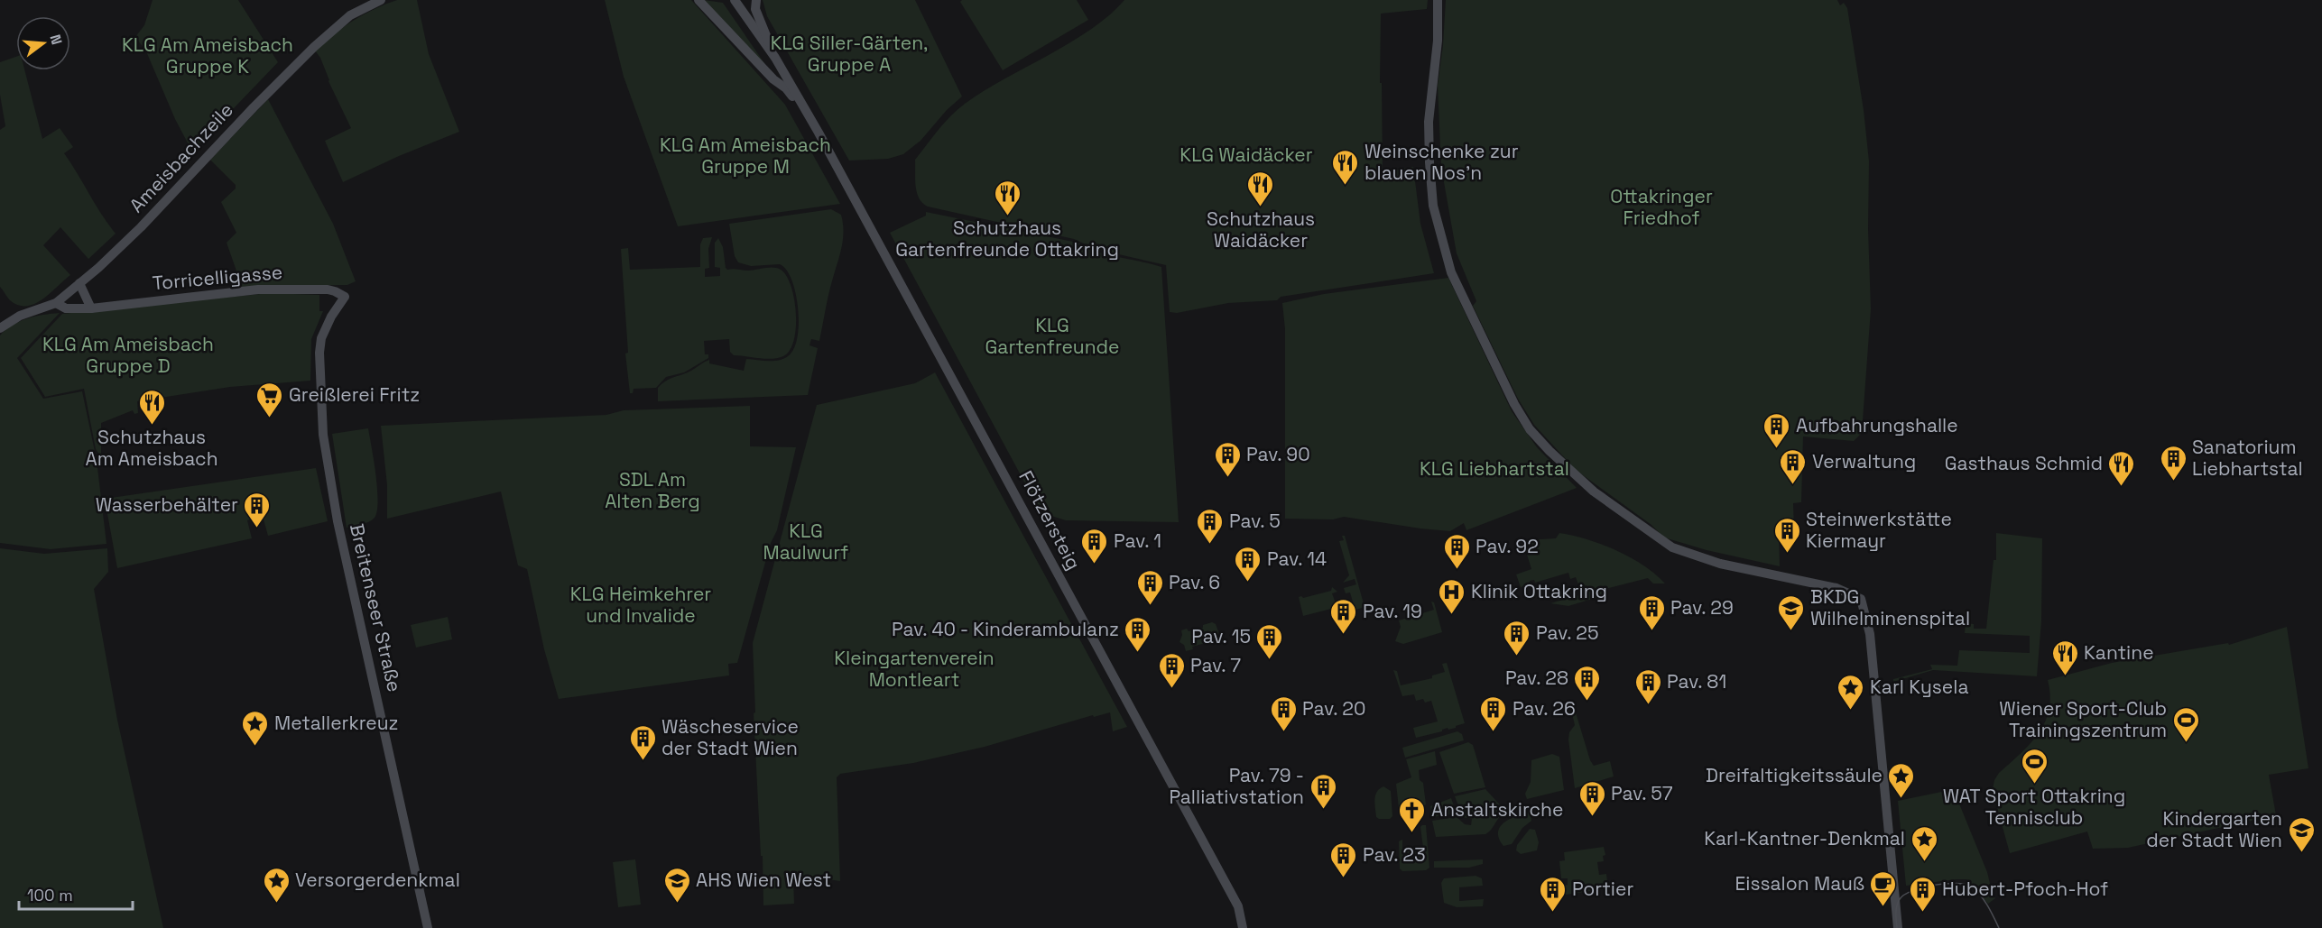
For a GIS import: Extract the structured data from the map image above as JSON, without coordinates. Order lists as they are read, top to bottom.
{
  "streets": {
    "street": [
      "Ameisbachzeile",
      "Torricelligasse",
      "Flötzersteig",
      "Breitenseer Straße"
    ]
  },
  "crossings": [
    ["Ameisbachzeile", "Torricelligasse"],
    ["Torricelligasse", "Breitenseer Straße"]
  ],
  "parks": [
    "KLG Siller-Gärten, Gruppe A",
    "KLG Am Ameisbach Gruppe K",
    "KLG Am Ameisbach Gruppe M",
    "KLG Waidäcker",
    "Ottakringer Friedhof",
    "KLG Gartenfreunde",
    "KLG Am Ameisbach Gruppe D",
    "KLG Liebhartstal",
    "SDL Am Alten Berg",
    "KLG Maulwurf",
    "KLG Heimkehrer und Invalide",
    "Kleingartenverein Montleart"
  ],
  "places": {
    "restaurant": [
      "Weinschenke zur blauen Nos'n",
      "Schutzhaus Waidäcker",
      "Schutzhaus Gartenfreunde Ottakring",
      "Schutzhaus Am Ameisbach",
      "Gasthaus Schmid",
      "Kantine"
    ],
    "supermarket": ["Greißlerei Fritz"],
    "building": [
      "Aufbahrungshalle",
      "Pav. 90",
      "Sanatorium Liebhartstal",
      "Verwaltung",
      "Wasserbehälter",
      "Pav. 5",
      "Steinwerkstätte Kiermayr",
      "Pav. 1",
      "Pav. 92",
      "Pav. 14",
      "Pav. 6",
      "Pav. 29",
      "Pav. 19",
      "Pav. 40 - Kinderambulanz",
      "Pav. 25",
      "Pav. 15",
      "Pav. 7",
      "Pav. 28",
      "Pav. 81",
      "Pav. 20",
      "Pav. 26",
      "Wäscheservice der Stadt Wien",
      "Pav. 79 - Palliativstation",
      "Pav. 57",
      "Pav. 23",
      "Portier",
      "Hubert-Pfoch-Hof"
    ],
    "hospital": ["Klinik Ottakring"],
    "school or university": ["BKDG Wilhelminenspital", "Kindergarten der Stadt Wien", "AHS Wien West"],
    "place": [
      "Karl Kysela",
      "Metallerkreuz",
      "Dreifaltigkeitssäule",
      "Karl-Kantner-Denkmal",
      "Versorgerdenkmal"
    ],
    "sports": ["Wiener Sport-Club Trainingszentrum", "WAT Sport Ottakring Tennisclub"],
    "church": ["Anstaltskirche"],
    "cafe": ["Eissalon Mauß"]
  },
  "scale_bar": "100 m",
  "north": "right"
}
